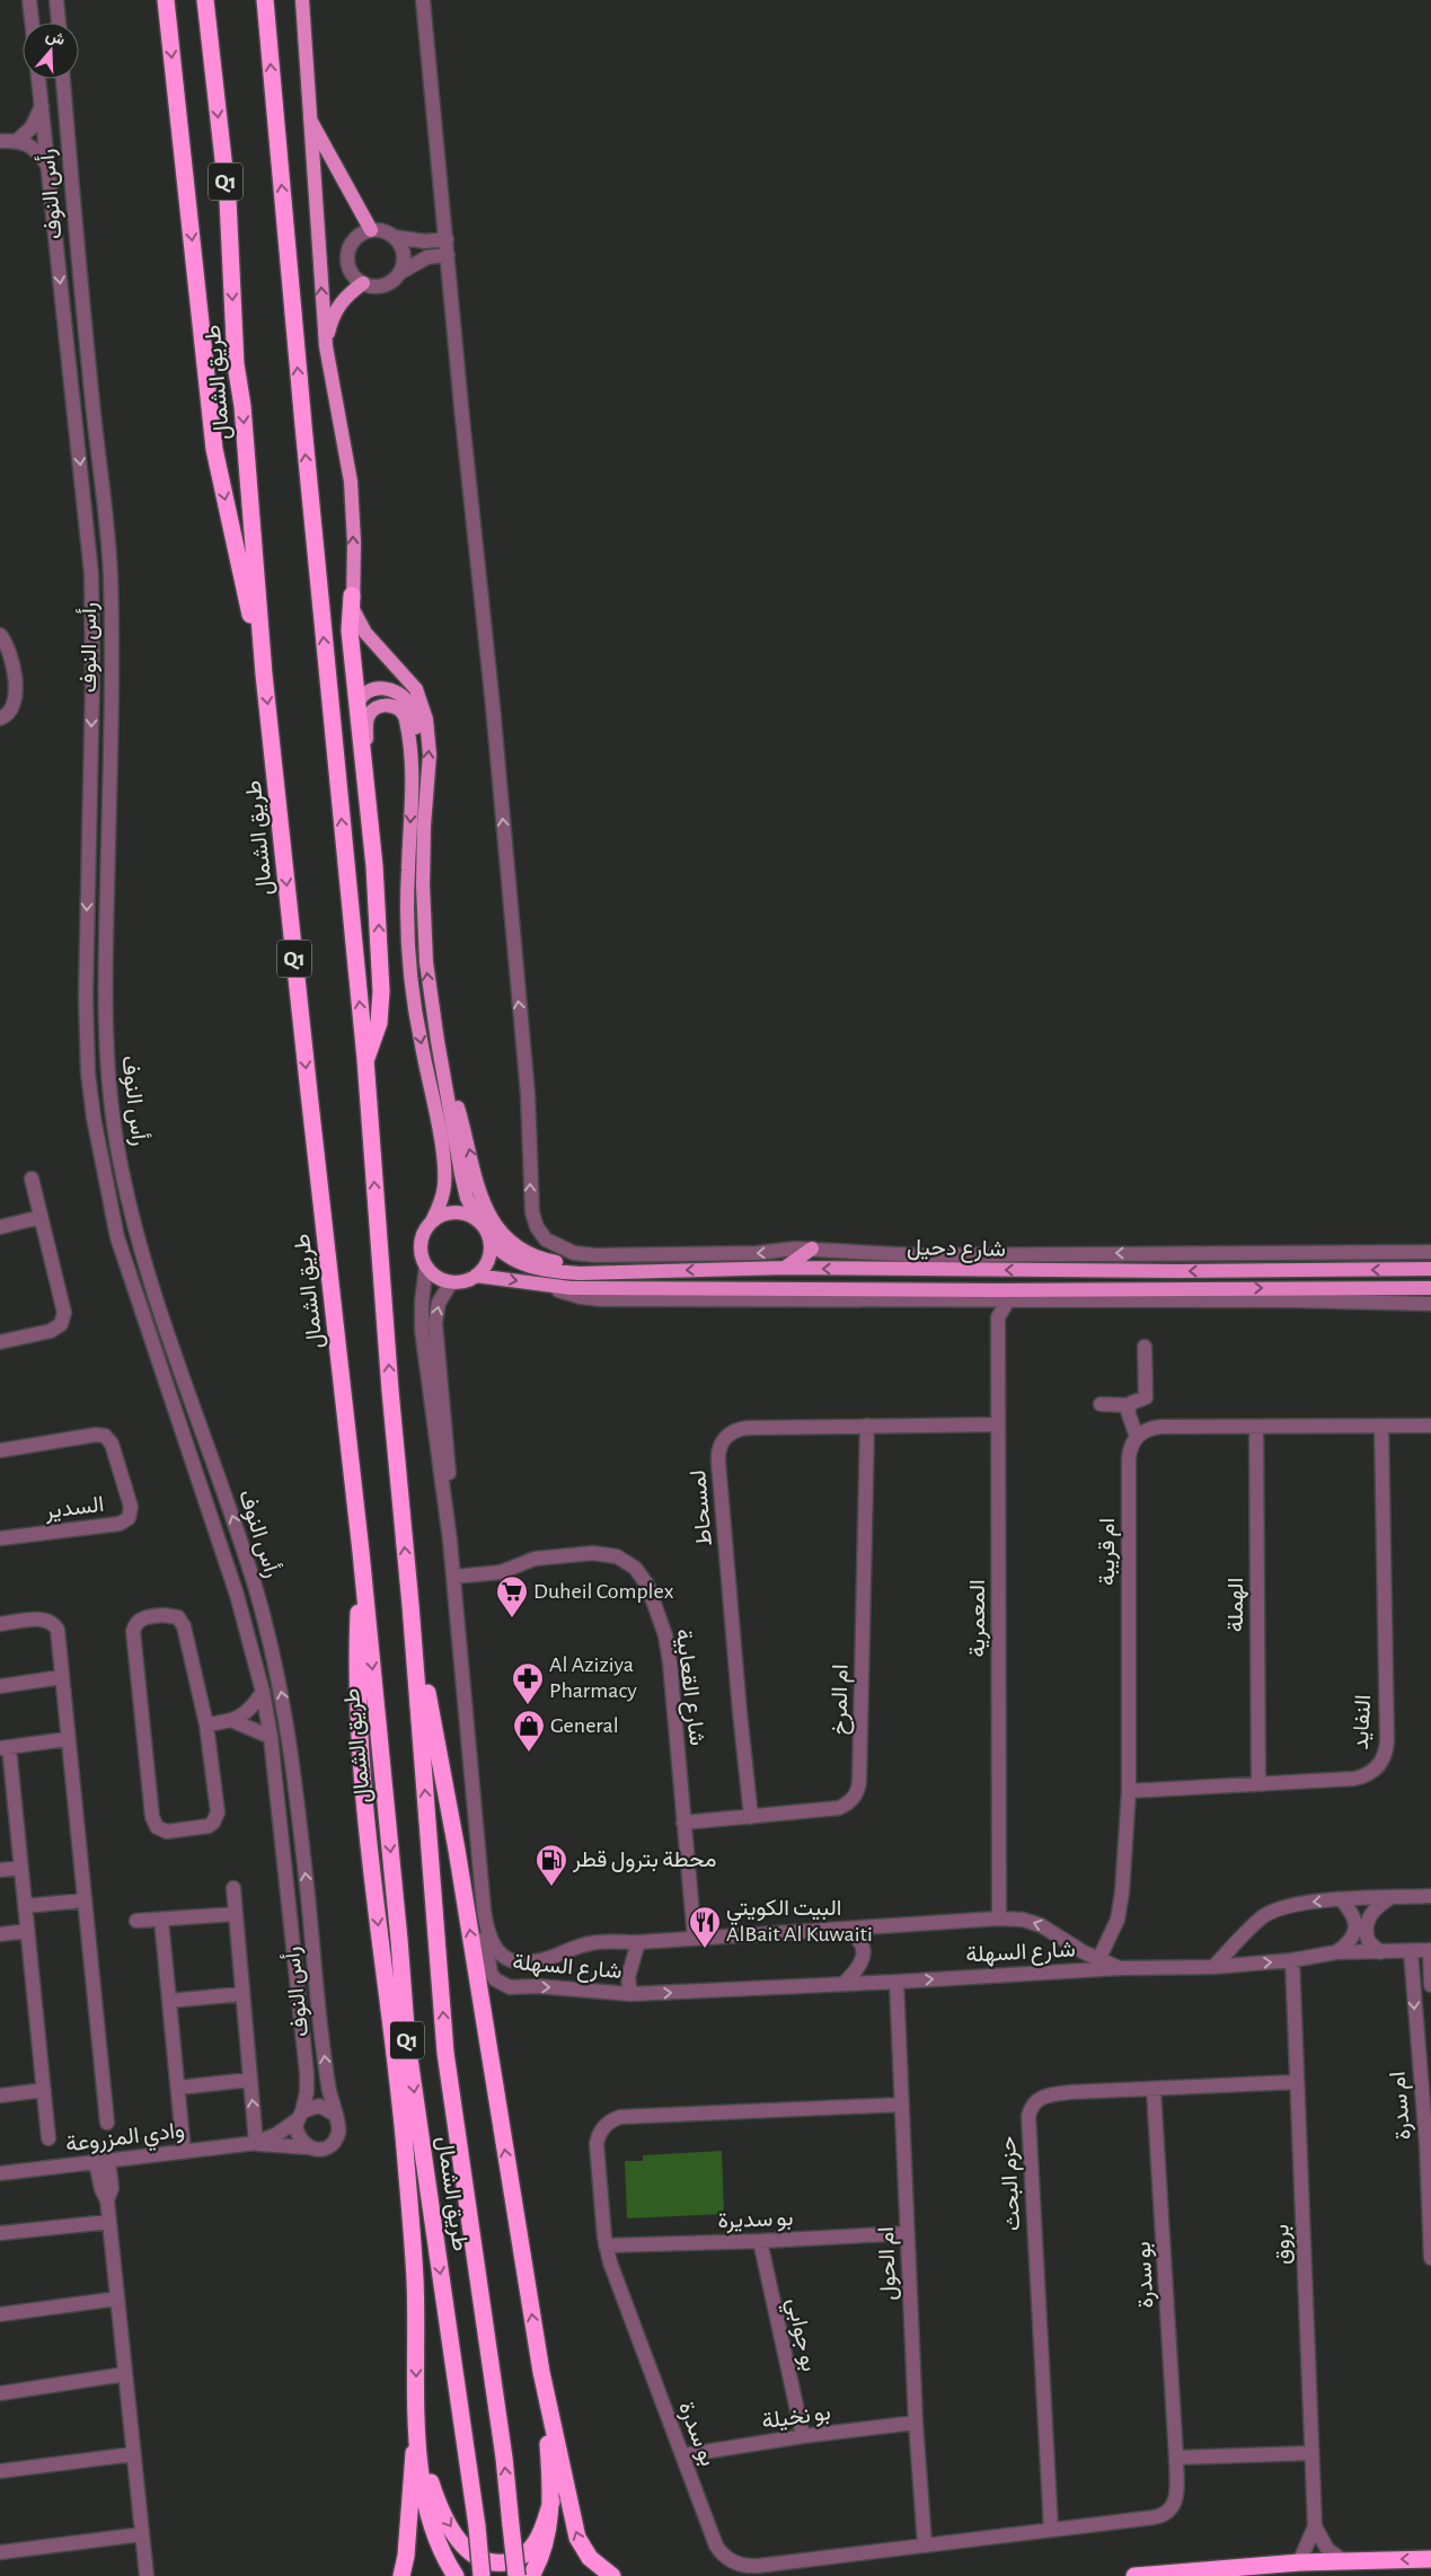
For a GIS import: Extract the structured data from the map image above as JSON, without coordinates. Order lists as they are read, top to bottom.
{
  "streets": {
    "highway": ["Q1", "طريق الشمال"],
    "main road": ["شارع دحيل"],
    "street": [
      "رأس النوف",
      "السدير",
      "لمسحاط",
      "ام قريبة",
      "الهملة",
      "المعمرية",
      "شارع القعابية",
      "ام المرخ",
      "النفايد",
      "شارع السهلة",
      "ام سدرة",
      "وادي المزروعة",
      "حزم البحث",
      "بو سديرة",
      "بروق",
      "ام الحول",
      "بو سدرة",
      "بو جوابي",
      "بو نخيلة"
    ]
  },
  "crossings": [
    ["رأس النوف", "وادي المزروعة"],
    ["لمسحاط", "المعمرية"],
    ["لمسحاط", "ام المرخ"],
    ["ام قريبة", "النفايد"],
    ["ام قريبة", "شارع السهلة"],
    ["الهملة", "النفايد"],
    ["المعمرية", "شارع السهلة"],
    ["شارع القعابية", "ام المرخ"],
    ["شارع القعابية", "شارع السهلة"],
    ["شارع السهلة", "ام سدرة"],
    ["شارع السهلة", "بروق"],
    ["شارع السهلة", "ام الحول"],
    ["حزم البحث", "بروق"],
    ["حزم البحث", "بو سدرة"],
    ["بو سديرة", "ام الحول"],
    ["بو سديرة", "بو سدرة"],
    ["بو سديرة", "بو جوابي"],
    ["ام الحول", "بو سدرة"],
    ["ام الحول", "بو نخيلة"],
    ["بو سدرة", "بو نخيلة"],
    ["بو جوابي", "بو نخيلة"]
  ],
  "places": {
    "supermarket": ["Duheil Complex"],
    "pharmacy": ["Al Aziziya Pharmacy"],
    "shop": ["General"],
    "fuel station": ["محطة بترول قطر"],
    "restaurant": ["البيت الكويتي AlBait Al Kuwaiti"]
  },
  "north": "top"
}
